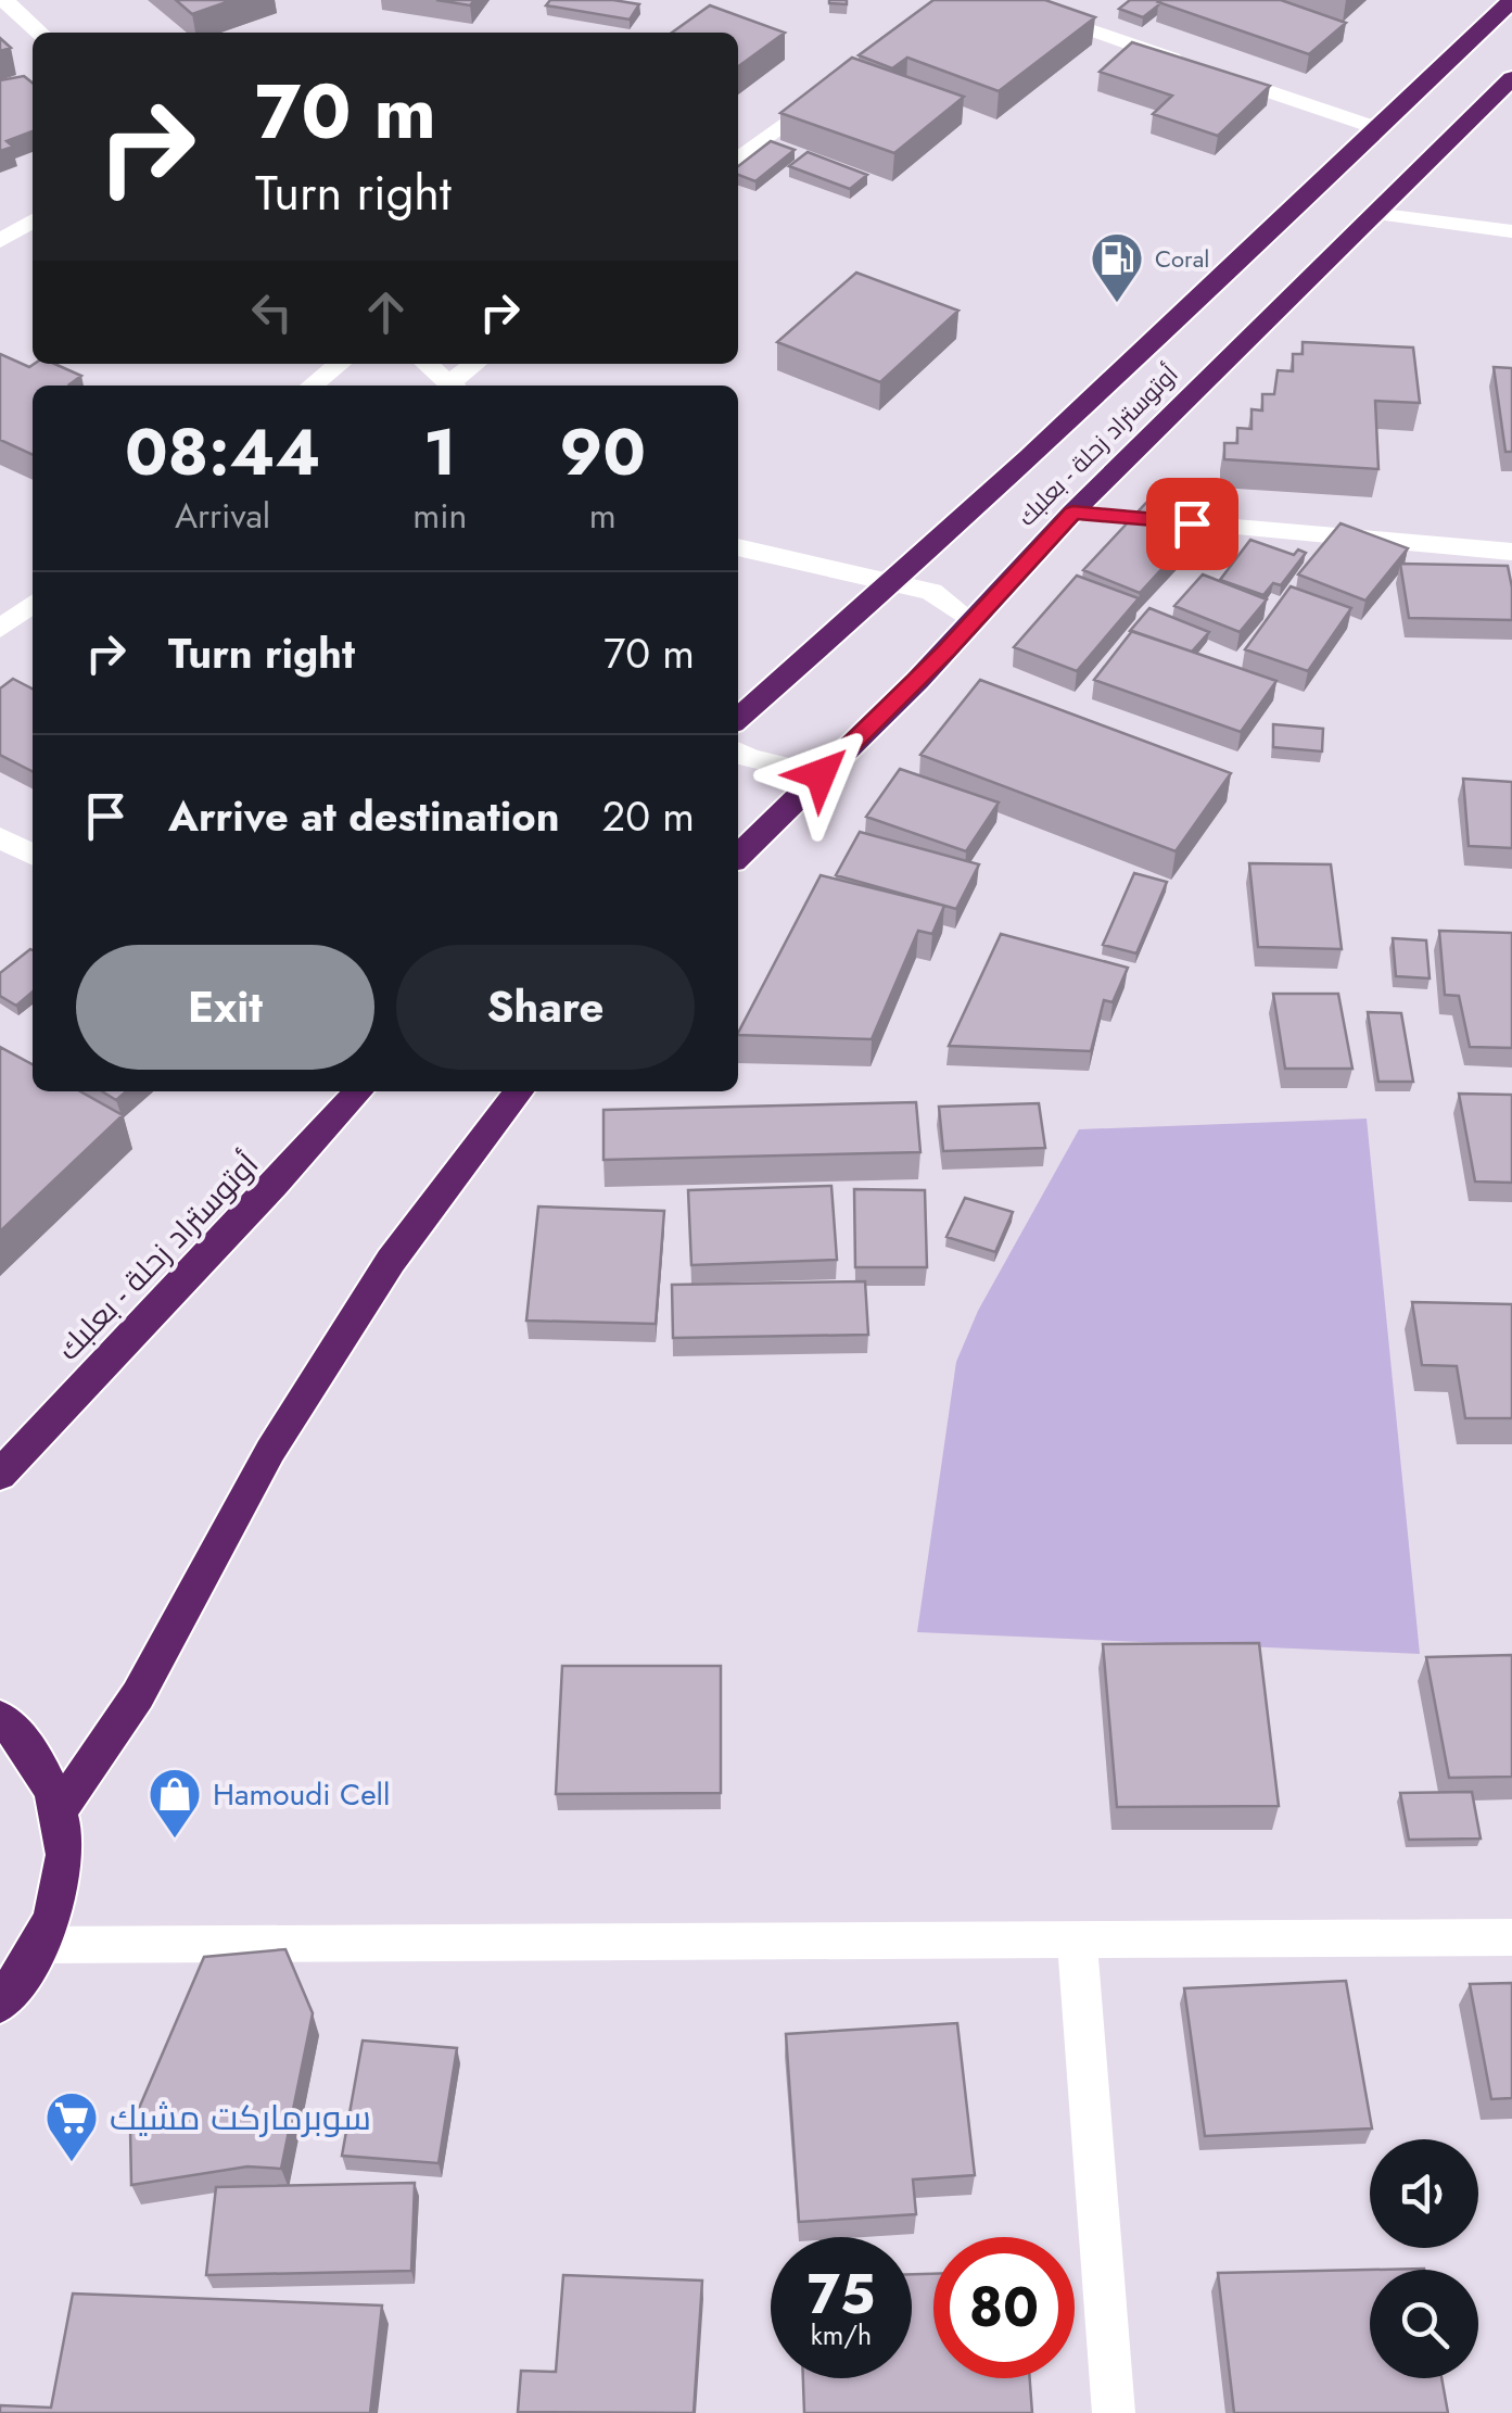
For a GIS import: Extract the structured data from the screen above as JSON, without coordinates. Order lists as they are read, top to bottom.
{
  "streets": {
    "highway": ["أوتوستراد زحلة - بعلبك"]
  },
  "places": {
    "fuel station": ["Coral"],
    "shop": ["Hamoudi Cell"],
    "supermarket": ["سوبرماركت مشيك"]
  },
  "page": {
    "turn": ["70 m", "Turn right"],
    "eta": [
      "08:44",
      "Arrival",
      "1",
      "min",
      "90",
      "m"
    ],
    "list": [
      {
        "name": "Turn right",
        "value": "70 m"
      },
      {
        "name": "Arrive at destination",
        "value": "20 m"
      }
    ],
    "buttons": ["Exit", "Share"],
    "speed": "75 km/h",
    "limit": "80"
  }
}
